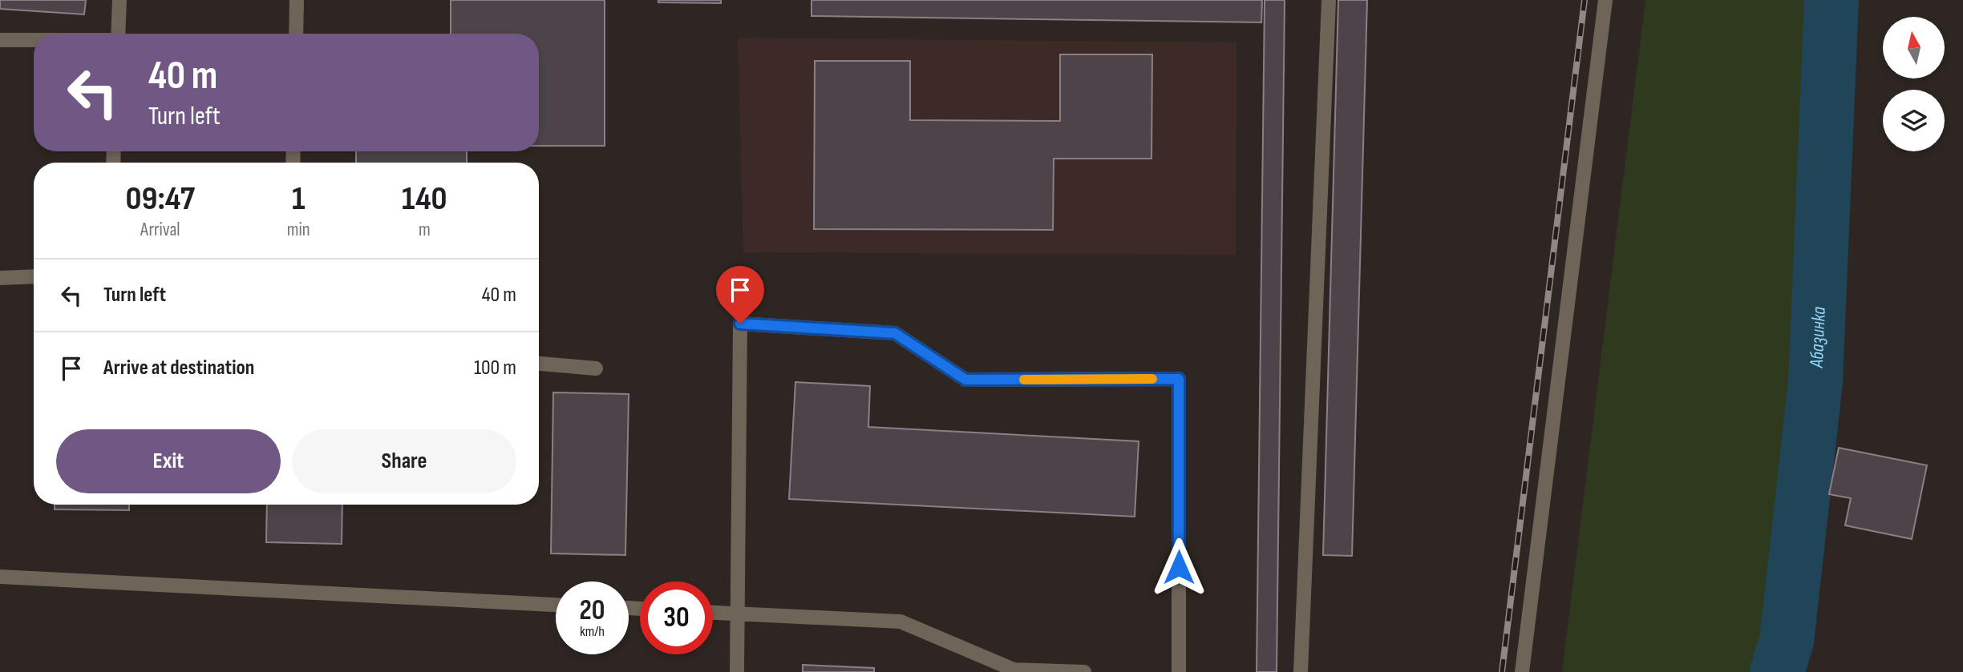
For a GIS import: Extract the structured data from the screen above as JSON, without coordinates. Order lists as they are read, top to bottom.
{
  "water": ["Абазинка"],
  "north": "top",
  "page": {
    "turn": ["40 m", "Turn left"],
    "eta": [
      "09:47",
      "Arrival",
      "1",
      "min",
      "140",
      "m"
    ],
    "list": [
      {
        "name": "Turn left",
        "value": "40 m"
      },
      {
        "name": "Arrive at destination",
        "value": "100 m"
      }
    ],
    "buttons": ["Exit", "Share"],
    "speed": "20 km/h",
    "limit": "30"
  }
}
